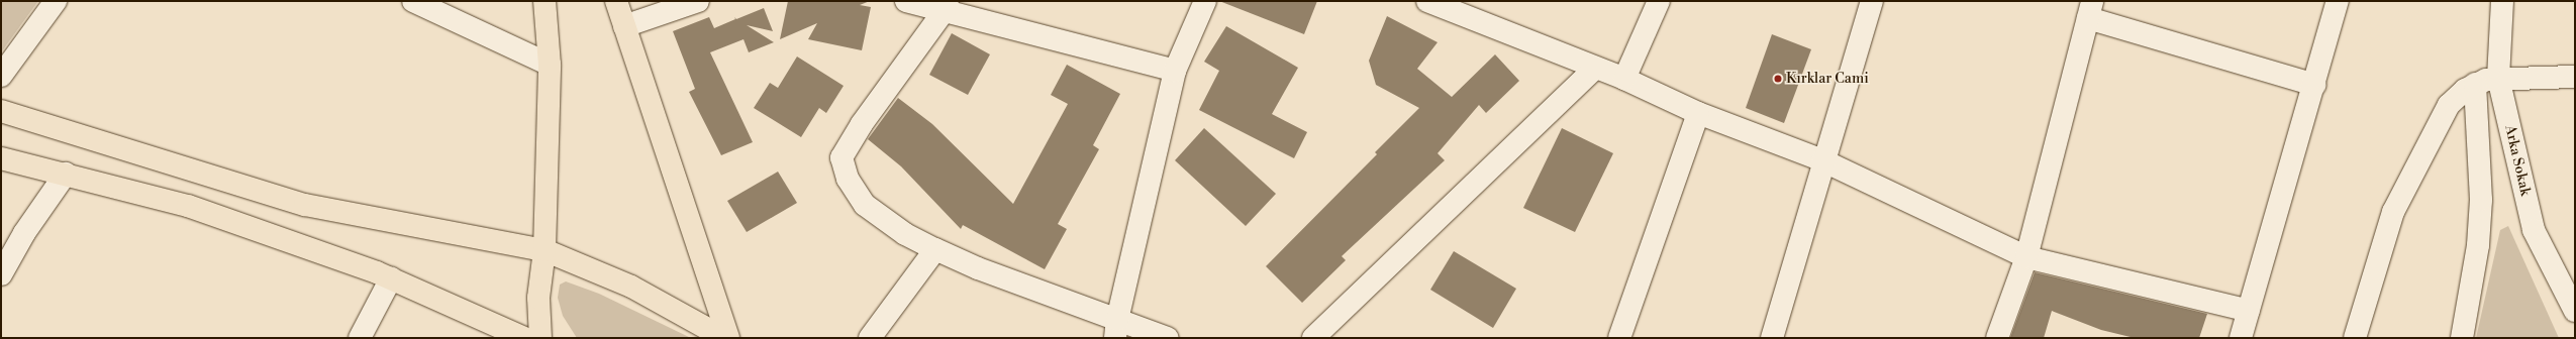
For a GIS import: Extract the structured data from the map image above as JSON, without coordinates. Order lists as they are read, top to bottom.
{
  "streets": {
    "street": ["Arka Sokak"]
  },
  "places": ["Kırklar Cami"]
}
